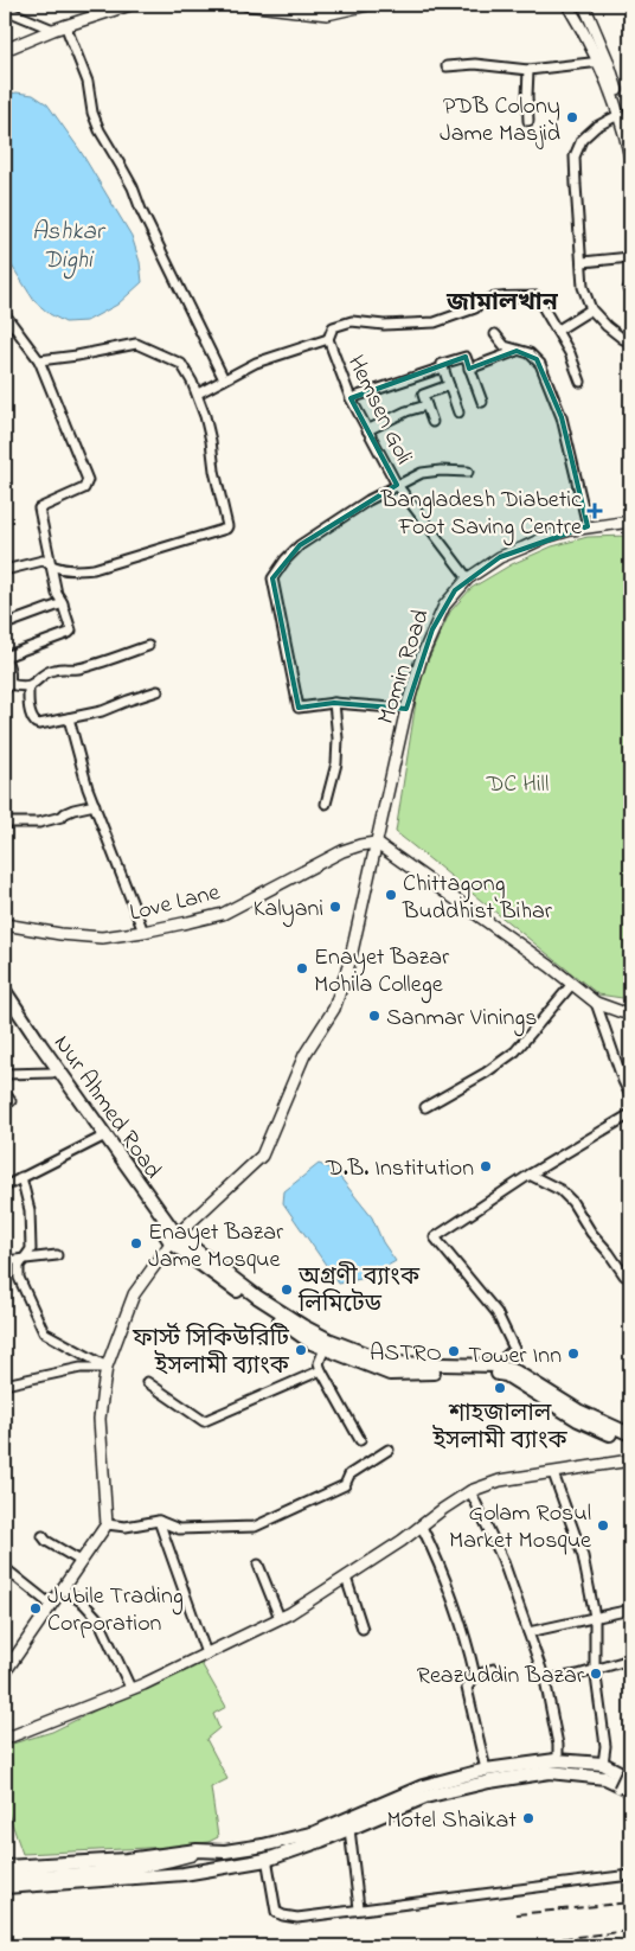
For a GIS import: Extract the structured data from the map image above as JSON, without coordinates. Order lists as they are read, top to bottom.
{
  "streets": {
    "main road": ["Momin Road", "Love Lane", "Nur Ahmed Road"],
    "street": ["Hemsen Goli"]
  },
  "crossings": [
    ["Hemsen Goli", "Momin Road"],
    ["Momin Road", "Love Lane"],
    ["Momin Road", "Nur Ahmed Road"]
  ],
  "districts": ["জামালখান"],
  "water": ["Ashkar Dighi"],
  "parks": ["DC Hill"],
  "places": {
    "other": [
      "PDB Colony Jame Masjid",
      "Chittagong Buddhist Bihar",
      "Kalyani",
      "Enayet Bazar Mohila College",
      "Sanmar Vinings",
      "D.B. Institution",
      "Enayet Bazar Jame Mosque",
      "অগ্রণী ব্যাংক লিমিটেড",
      "ফার্স্ট সিকিউরিটি ইসলামী ব্যাংক",
      "ASTRO",
      "Tower Inn",
      "শাহজালাল ইসলামী ব্যাংক",
      "Golam Rosul Market Mosque",
      "Jubile Trading Corporation",
      "Reazuddin Bazar",
      "Motel Shaikat"
    ],
    "health": ["Bangladesh Diabetic Foot Saving Centre"]
  }
}
